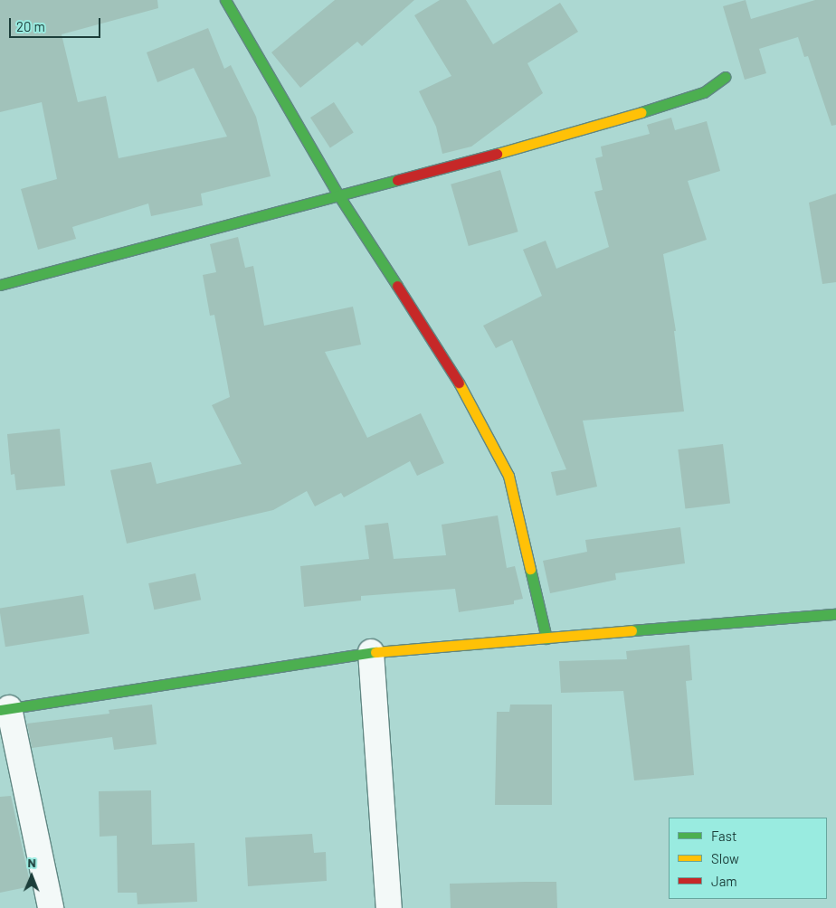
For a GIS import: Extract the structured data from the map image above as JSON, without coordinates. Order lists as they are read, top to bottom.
{
  "legend": ["Fast", "Slow", "Jam"],
  "scale_bar": "20 m",
  "north": "top"
}
